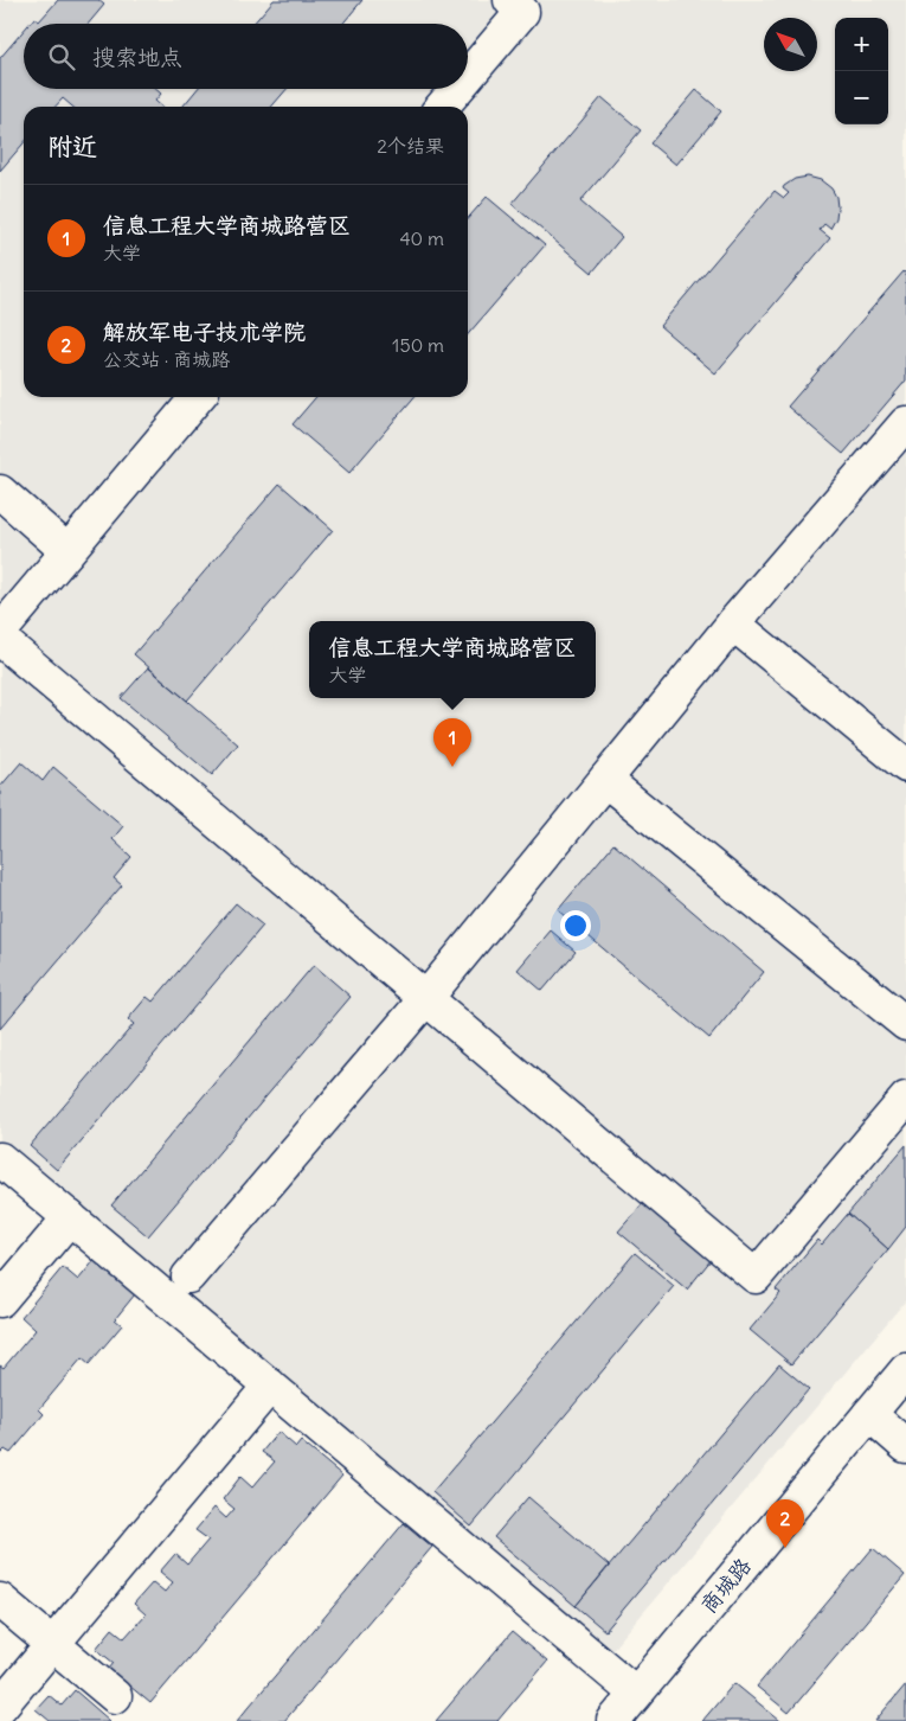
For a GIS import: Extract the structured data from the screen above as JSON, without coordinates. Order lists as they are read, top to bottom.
{
  "streets": {
    "street": ["商城路"]
  },
  "north": "top left",
  "page": {
    "map_buttons": ["+", "−"],
    "search": "搜索地点",
    "heading": ["附近", "2个结果"],
    "list": [
      {
        "mark": "1",
        "name": "信息工程大学商城路营区",
        "note": "大学",
        "value": "40 m"
      },
      {
        "mark": "2",
        "name": "解放军电子技术学院",
        "note": "公交站 · 商城路",
        "value": "150 m"
      }
    ],
    "popup": ["信息工程大学商城路营区", "大学"],
    "pins": ["1", "2"]
  }
}
